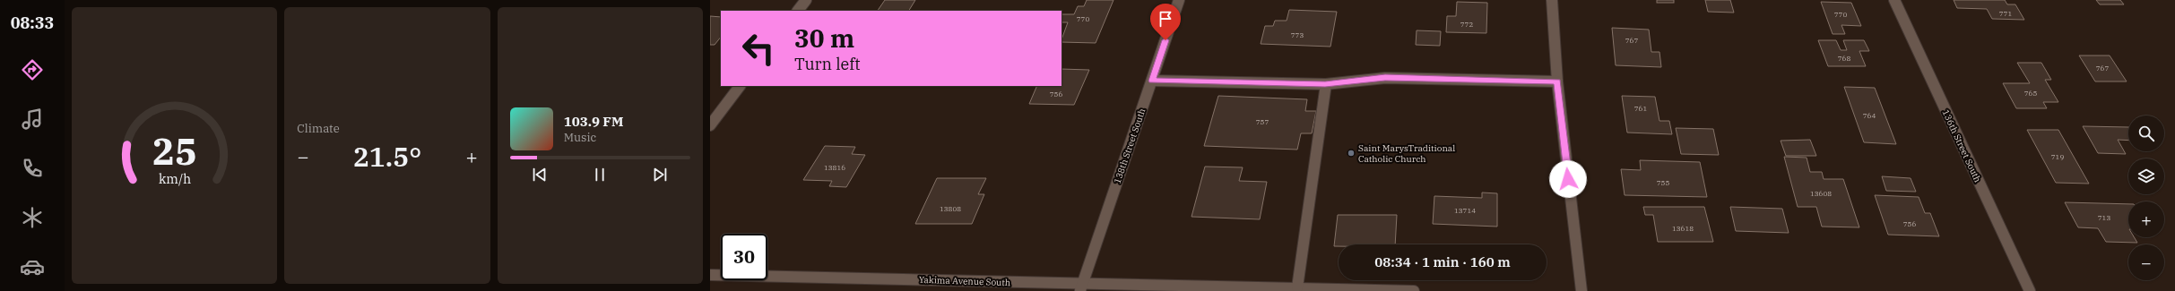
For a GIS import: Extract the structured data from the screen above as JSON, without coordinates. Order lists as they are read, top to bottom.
{
  "streets": {
    "street": ["138th Street South", "136th Street South", "Yakima Avenue South"]
  },
  "crossings": [
    ["138th Street South", "Yakima Avenue South"]
  ],
  "places": ["Saint MarysTraditional Catholic Church"],
  "house_numbers": [
    "771",
    "770",
    "770",
    "772",
    "773",
    "767",
    "768",
    "767",
    "765",
    "756",
    "761",
    "764",
    "757",
    "719",
    "13816",
    "755",
    "13608",
    "13808",
    "13714",
    "713",
    "756",
    "13618"
  ],
  "page": {
    "tabs": "08:33",
    "tile": "Climate",
    "turn": ["30 m", "Turn left"],
    "song": ["103.9 FM", "Music"],
    "map_buttons": ["+", "−"],
    "heat": ["−", "21.5°", "+"],
    "limit": "30",
    "trip": "08:34 · 1 min · 160 m",
    "gauge": ["25", "km/h"]
  }
}
